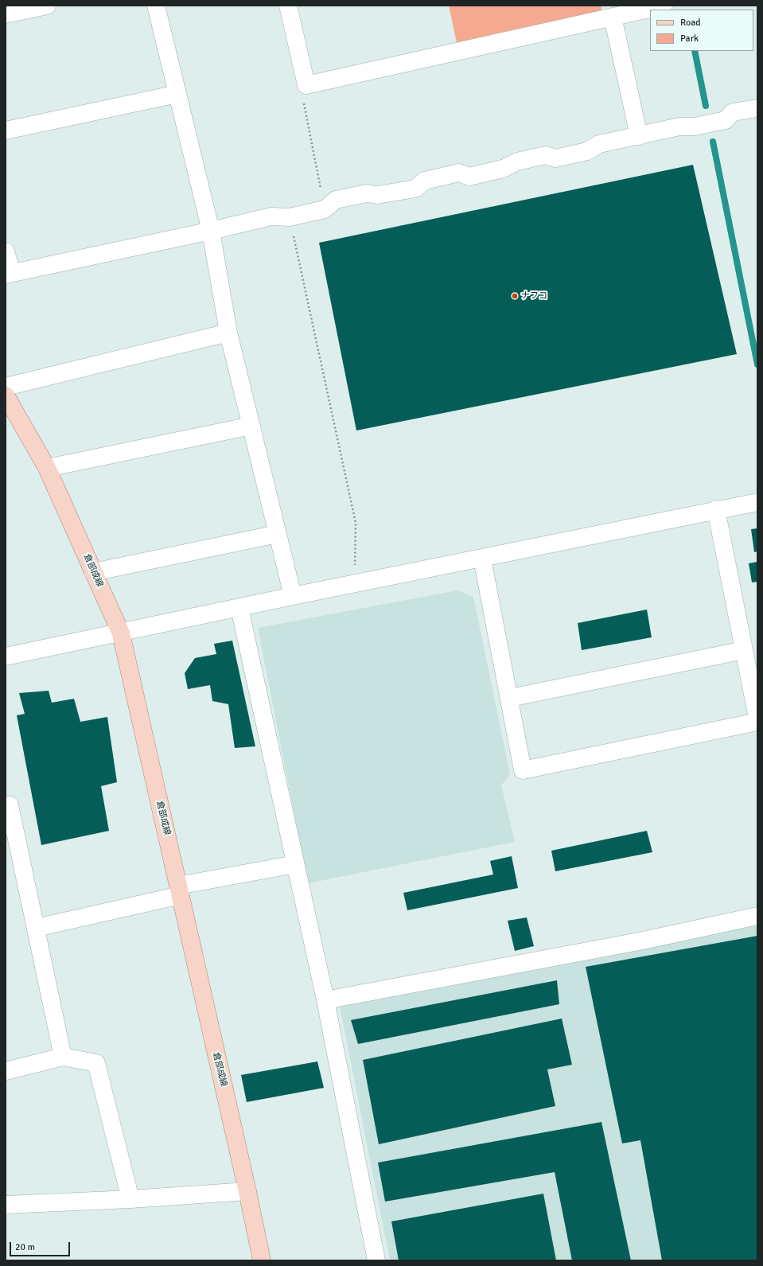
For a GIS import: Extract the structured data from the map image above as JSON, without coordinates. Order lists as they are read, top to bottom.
{
  "streets": {
    "main road": ["倉部成線"]
  },
  "places": ["ナフコ"],
  "legend": ["Road", "Park"],
  "scale_bar": "20 m"
}
